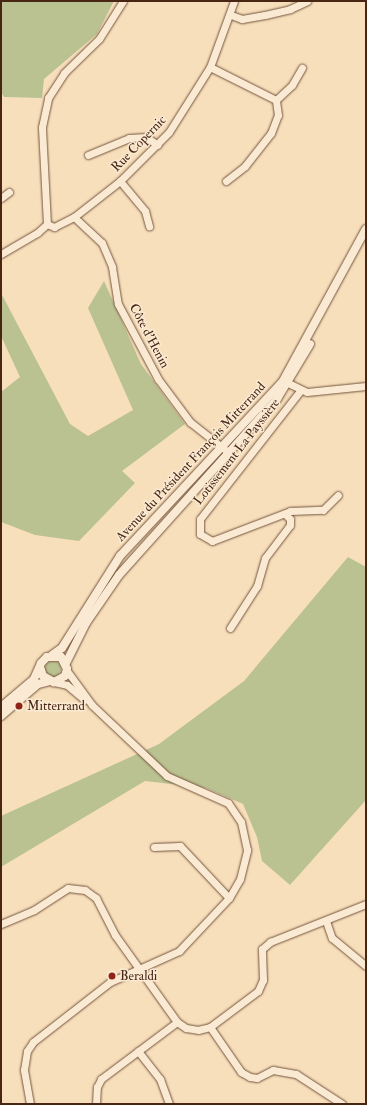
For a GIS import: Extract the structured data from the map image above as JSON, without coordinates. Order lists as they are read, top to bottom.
{
  "streets": {
    "street": [
      "Rue Copernic",
      "Côte d'Henin",
      "Lotissement La Payssière",
      "Avenue du Président François Mitterrand"
    ]
  },
  "crossings": [
    ["Rue Copernic", "Côte d'Henin"],
    ["Côte d'Henin", "Avenue du Président François Mitterrand"]
  ],
  "places": ["Mitterrand", "Beraldi"]
}
